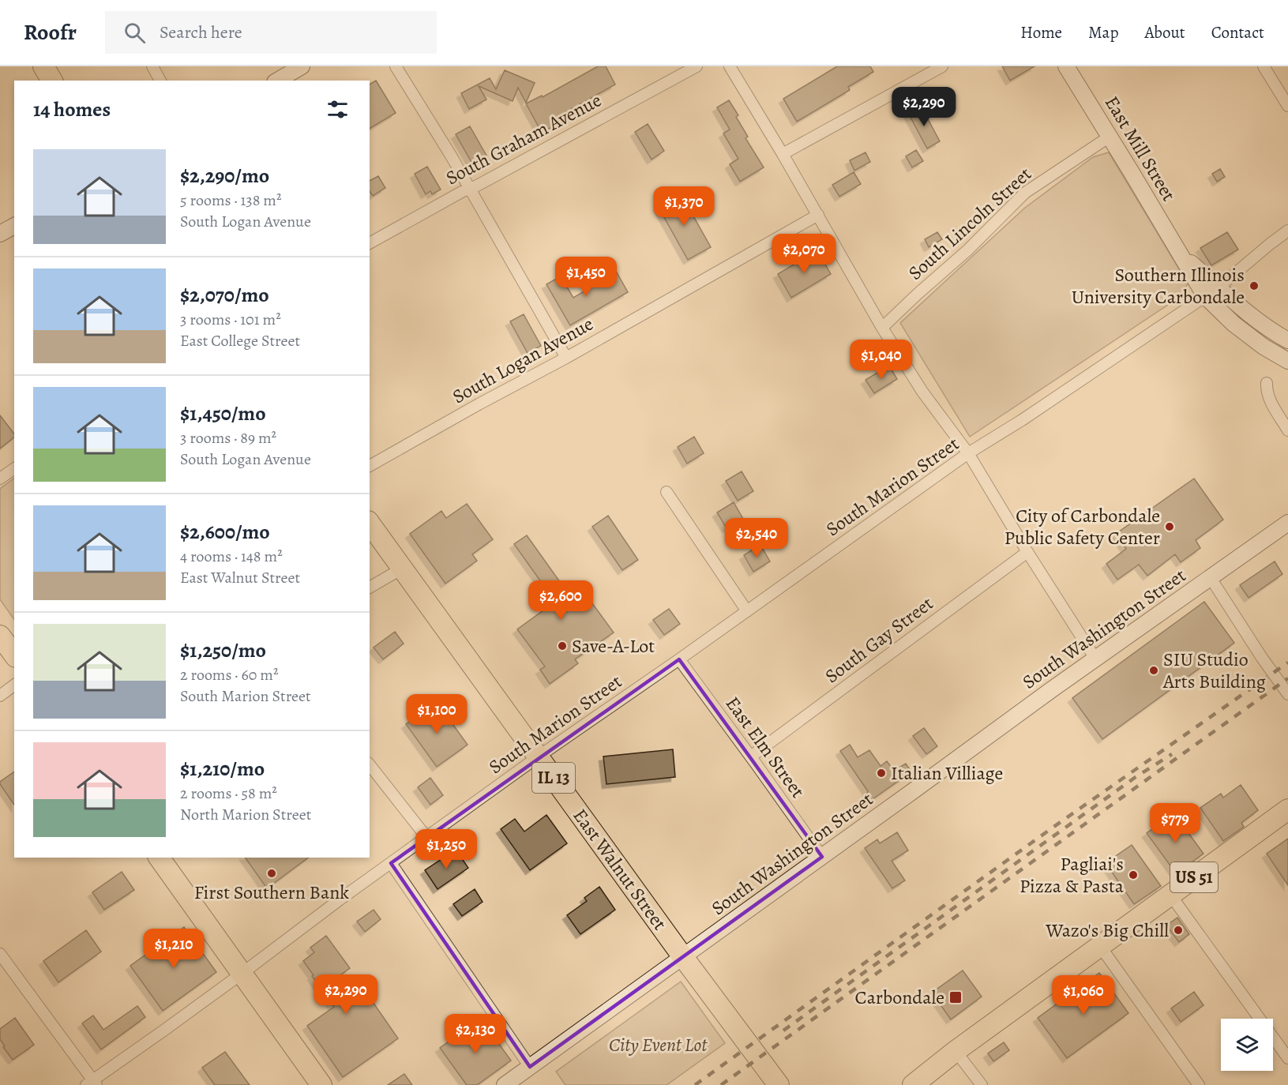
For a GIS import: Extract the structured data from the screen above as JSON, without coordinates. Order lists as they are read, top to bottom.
{
  "streets": {
    "highway": ["IL 13", "East Walnut Street", "US 51"],
    "street": [
      "South Graham Avenue",
      "East Mill Street",
      "South Lincoln Street",
      "South Logan Avenue",
      "South Marion Street",
      "South Washington Street",
      "South Gay Street",
      "East Elm Street"
    ]
  },
  "crossings": [
    ["East Mill Street", "South Lincoln Street"],
    ["East Mill Street", "South Marion Street"],
    ["South Marion Street", "East Elm Street"],
    ["South Marion Street", "East Walnut Street"],
    ["South Washington Street", "East Elm Street"],
    ["South Washington Street", "East Walnut Street"],
    ["South Gay Street", "East Elm Street"]
  ],
  "parks": ["City Event Lot"],
  "places": {
    "other": [
      "Southern Illinois University Carbondale",
      "City of Carbondale Public Safety Center",
      "Save-A-Lot",
      "SIU Studio Arts Building",
      "Italian Villiage",
      "First Southern Bank",
      "Pagliai's Pizza & Pasta",
      "Wazo's Big Chill"
    ],
    "transit": ["Carbondale"]
  },
  "page": {
    "header": "Roofr",
    "search": "Search here",
    "nav": [
      "Home",
      "Map",
      "About",
      "Contact"
    ],
    "heading": "14 homes",
    "price": [
      "$2,290",
      "$1,370",
      "$2,070",
      "$1,450",
      "$1,040",
      "$2,540",
      "$2,600",
      "$1,100",
      "$779",
      "$1,250",
      "$1,210",
      "$2,290",
      "$1,060",
      "$2,130"
    ],
    "list": [
      {
        "name": "$2,290/mo",
        "note": "5 rooms · 138 m² · South Logan Avenue"
      },
      {
        "name": "$2,070/mo",
        "note": "3 rooms · 101 m² · East College Street"
      },
      {
        "name": "$1,450/mo",
        "note": "3 rooms · 89 m² · South Logan Avenue"
      },
      {
        "name": "$2,600/mo",
        "note": "4 rooms · 148 m² · East Walnut Street"
      },
      {
        "name": "$1,250/mo",
        "note": "2 rooms · 60 m² · South Marion Street"
      },
      {
        "name": "$1,210/mo",
        "note": "2 rooms · 58 m² · North Marion Street"
      }
    ]
  }
}
